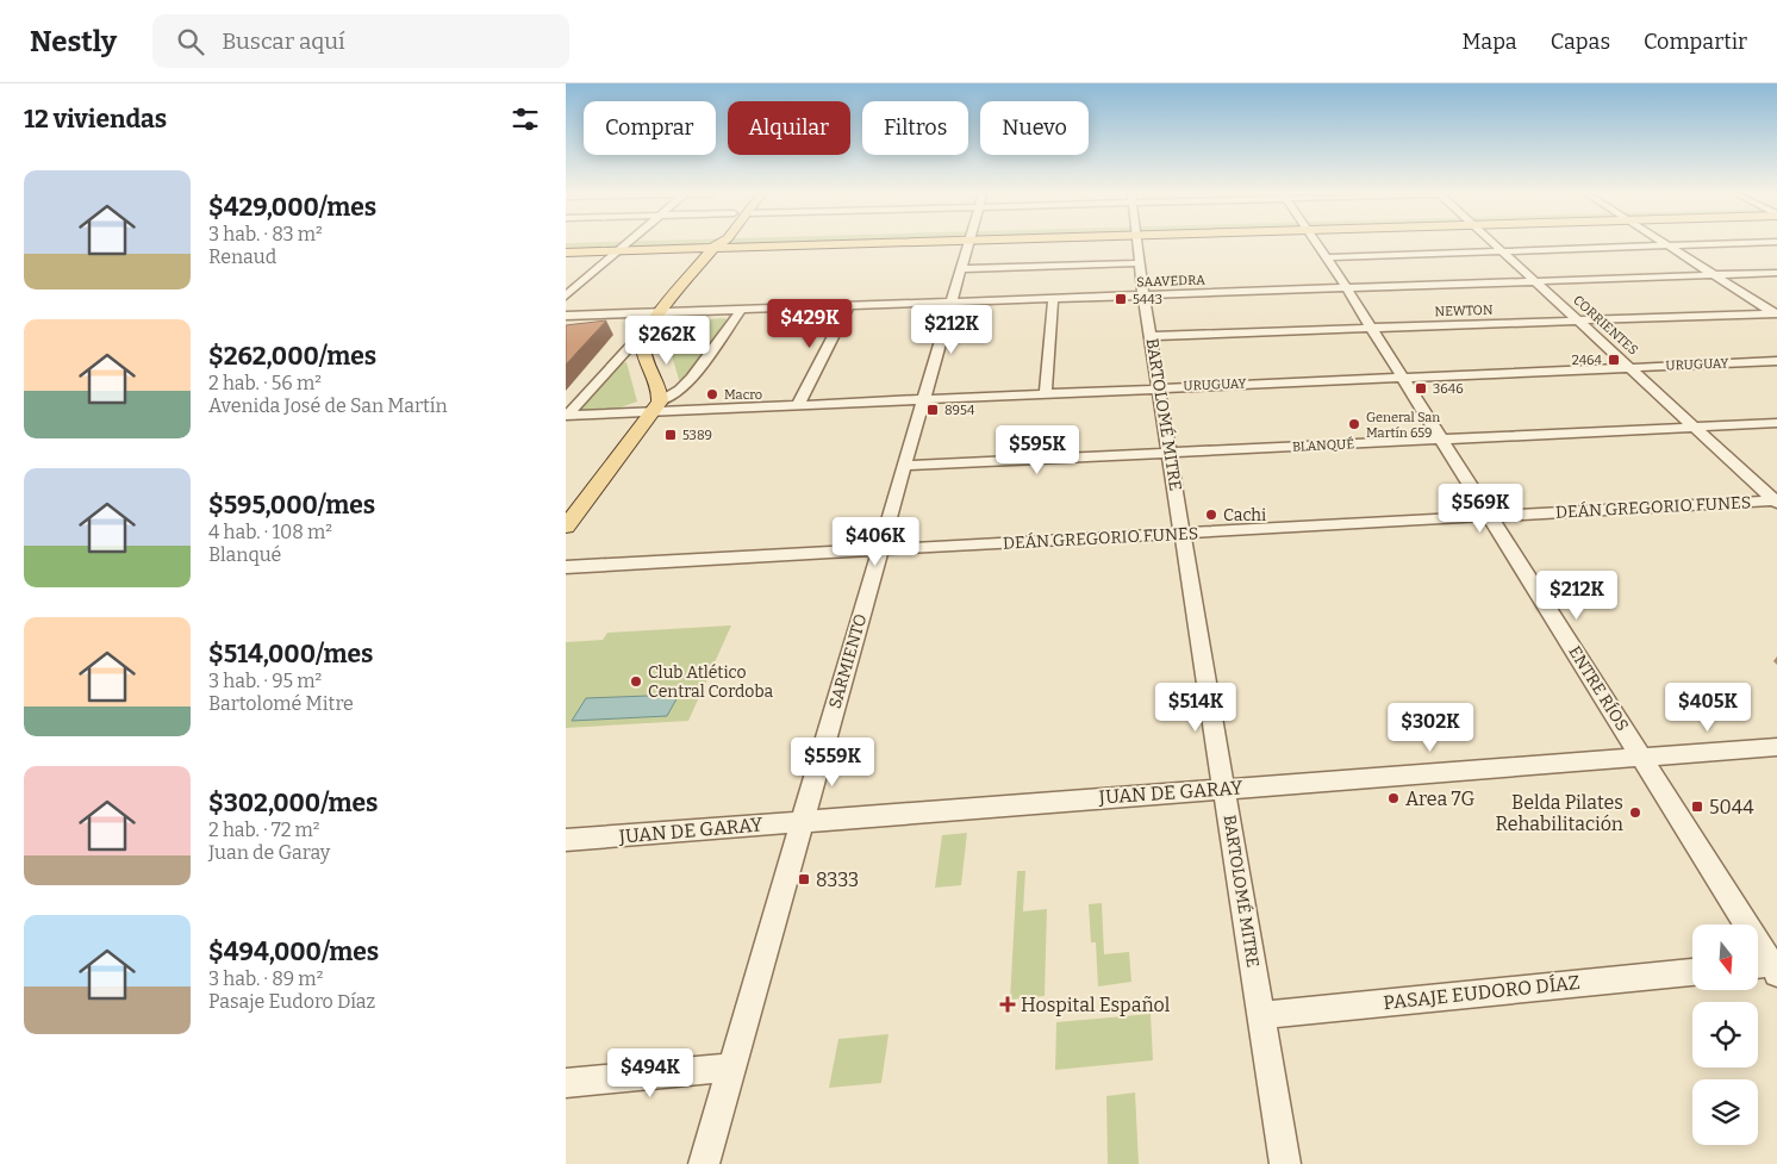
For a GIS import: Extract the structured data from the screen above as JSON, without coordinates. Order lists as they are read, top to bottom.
{
  "streets": {
    "street": [
      "SAAVEDRA",
      "NEWTON",
      "CORRIENTES",
      "URUGUAY",
      "BARTOLOMÉ MITRE",
      "BLANQUÉ",
      "DEÁN GREGORIO FUNES",
      "SARMIENTO",
      "ENTRE RÍOS",
      "JUAN DE GARAY",
      "PASAJE EUDORO DÍAZ"
    ]
  },
  "crossings": [
    ["SAAVEDRA", "CORRIENTES"],
    ["SAAVEDRA", "BARTOLOMÉ MITRE"],
    ["SAAVEDRA", "SARMIENTO"],
    ["SAAVEDRA", "ENTRE RÍOS"],
    ["NEWTON", "CORRIENTES"],
    ["NEWTON", "BARTOLOMÉ MITRE"],
    ["NEWTON", "ENTRE RÍOS"],
    ["CORRIENTES", "URUGUAY"],
    ["CORRIENTES", "BLANQUÉ"],
    ["CORRIENTES", "DEÁN GREGORIO FUNES"],
    ["URUGUAY", "BARTOLOMÉ MITRE"],
    ["URUGUAY", "SARMIENTO"],
    ["URUGUAY", "ENTRE RÍOS"],
    ["BARTOLOMÉ MITRE", "BLANQUÉ"],
    ["BARTOLOMÉ MITRE", "DEÁN GREGORIO FUNES"],
    ["BARTOLOMÉ MITRE", "JUAN DE GARAY"],
    ["BARTOLOMÉ MITRE", "PASAJE EUDORO DÍAZ"],
    ["BLANQUÉ", "SARMIENTO"],
    ["BLANQUÉ", "ENTRE RÍOS"],
    ["DEÁN GREGORIO FUNES", "SARMIENTO"],
    ["DEÁN GREGORIO FUNES", "ENTRE RÍOS"],
    ["SARMIENTO", "JUAN DE GARAY"],
    ["ENTRE RÍOS", "JUAN DE GARAY"]
  ],
  "places": {
    "transit": [
      "5443",
      "2464",
      "3646",
      "8954",
      "5389",
      "5044",
      "8333"
    ],
    "other": [
      "Macro",
      "General San Martín 659",
      "Cachi",
      "Club Atlético Central Cordoba",
      "Area 7G",
      "Belda Pilates Rehabilitación"
    ],
    "health": ["Hospital Español"]
  },
  "north": "bottom",
  "page": {
    "header": "Nestly",
    "search": "Buscar aquí",
    "nav": ["Mapa", "Capas", "Compartir"],
    "heading": "12 viviendas",
    "chip": [
      "Comprar",
      "Alquilar",
      "Filtros",
      "Nuevo"
    ],
    "list": [
      {
        "name": "$429,000/mes",
        "note": "3 hab. · 83 m² · Renaud"
      },
      {
        "name": "$262,000/mes",
        "note": "2 hab. · 56 m² · Avenida José de San Martín"
      },
      {
        "name": "$595,000/mes",
        "note": "4 hab. · 108 m² · Blanqué"
      },
      {
        "name": "$514,000/mes",
        "note": "3 hab. · 95 m² · Bartolomé Mitre"
      },
      {
        "name": "$302,000/mes",
        "note": "2 hab. · 72 m² · Juan de Garay"
      },
      {
        "name": "$494,000/mes",
        "note": "3 hab. · 89 m² · Pasaje Eudoro Díaz"
      }
    ],
    "price": [
      "$429K",
      "$212K",
      "$262K",
      "$595K",
      "$569K",
      "$406K",
      "$212K",
      "$514K",
      "$405K",
      "$302K",
      "$559K",
      "$494K"
    ]
  }
}
